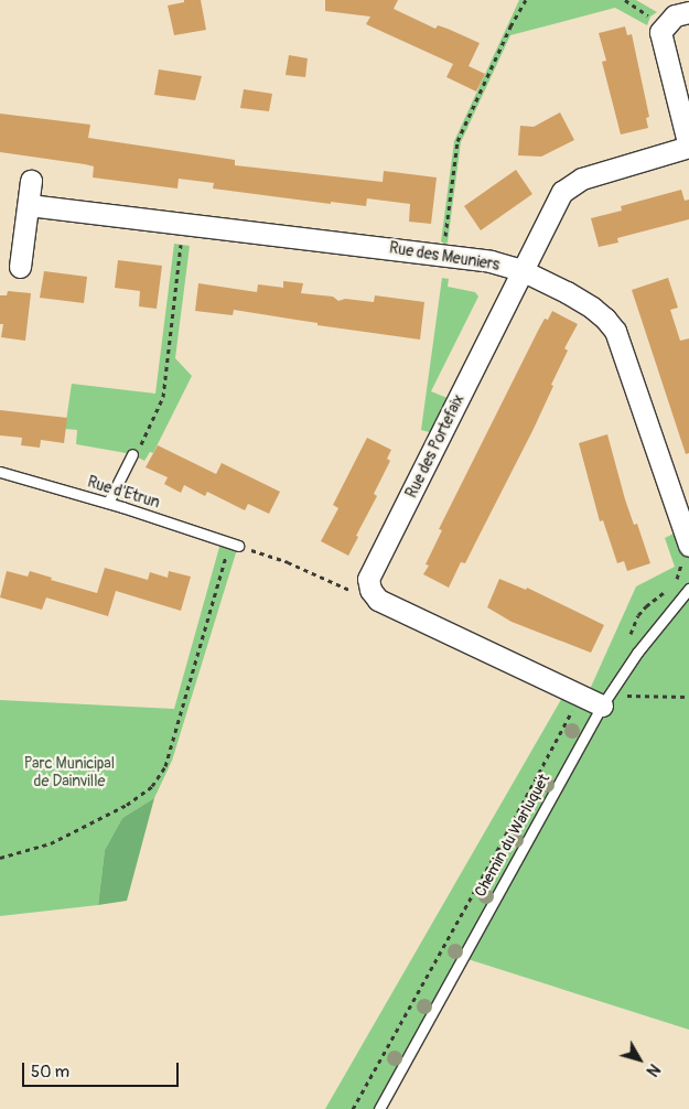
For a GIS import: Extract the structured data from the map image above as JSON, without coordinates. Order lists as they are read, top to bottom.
{
  "streets": {
    "street": ["Rue des Meuniers", "Rue des Portefaix"],
    "lane": ["Rue d'Etrun", "Chemin du Warluquet"]
  },
  "crossings": [
    ["Rue des Meuniers", "Rue des Portefaix"]
  ],
  "parks": ["Parc Municipal de Dainville"],
  "scale_bar": "50 m",
  "north": "bottom right"
}
